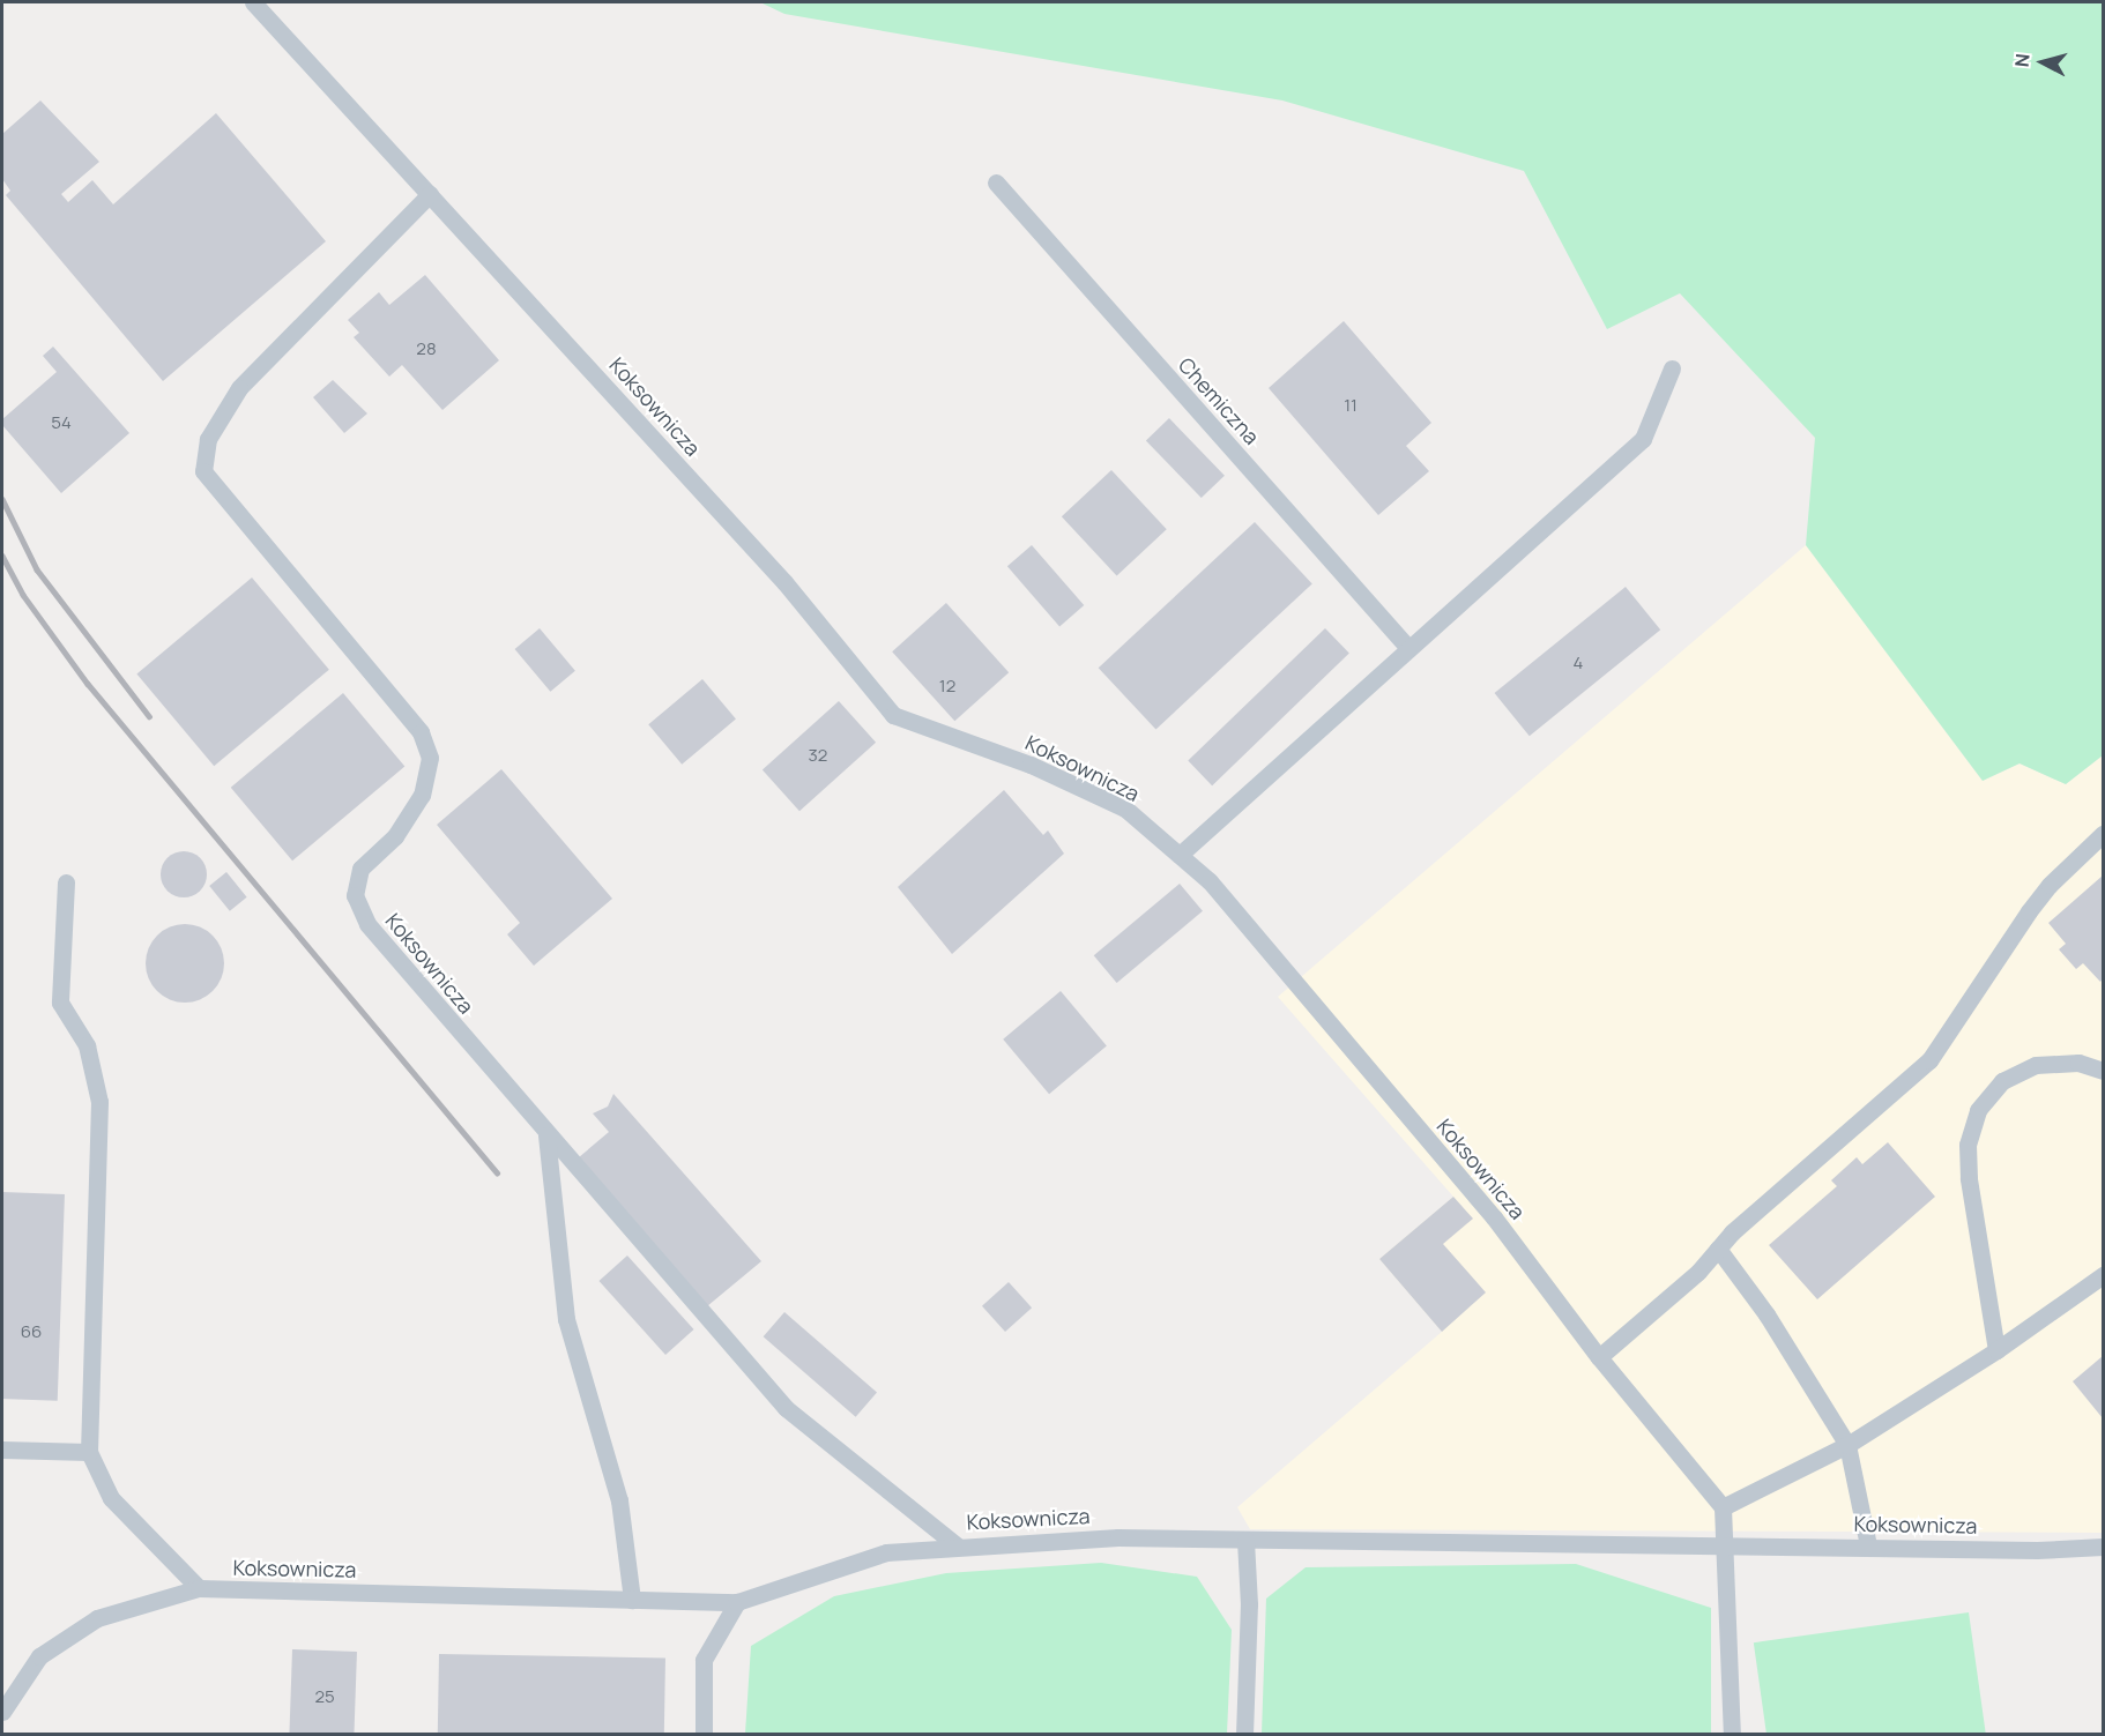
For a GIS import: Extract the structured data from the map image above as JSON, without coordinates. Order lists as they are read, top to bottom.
{
  "streets": {
    "lane": ["Chemiczna", "Koksownicza"]
  },
  "house_numbers": [
    "28",
    "11",
    "54",
    "4",
    "12",
    "32",
    "66",
    "25"
  ],
  "north": "left"
}
